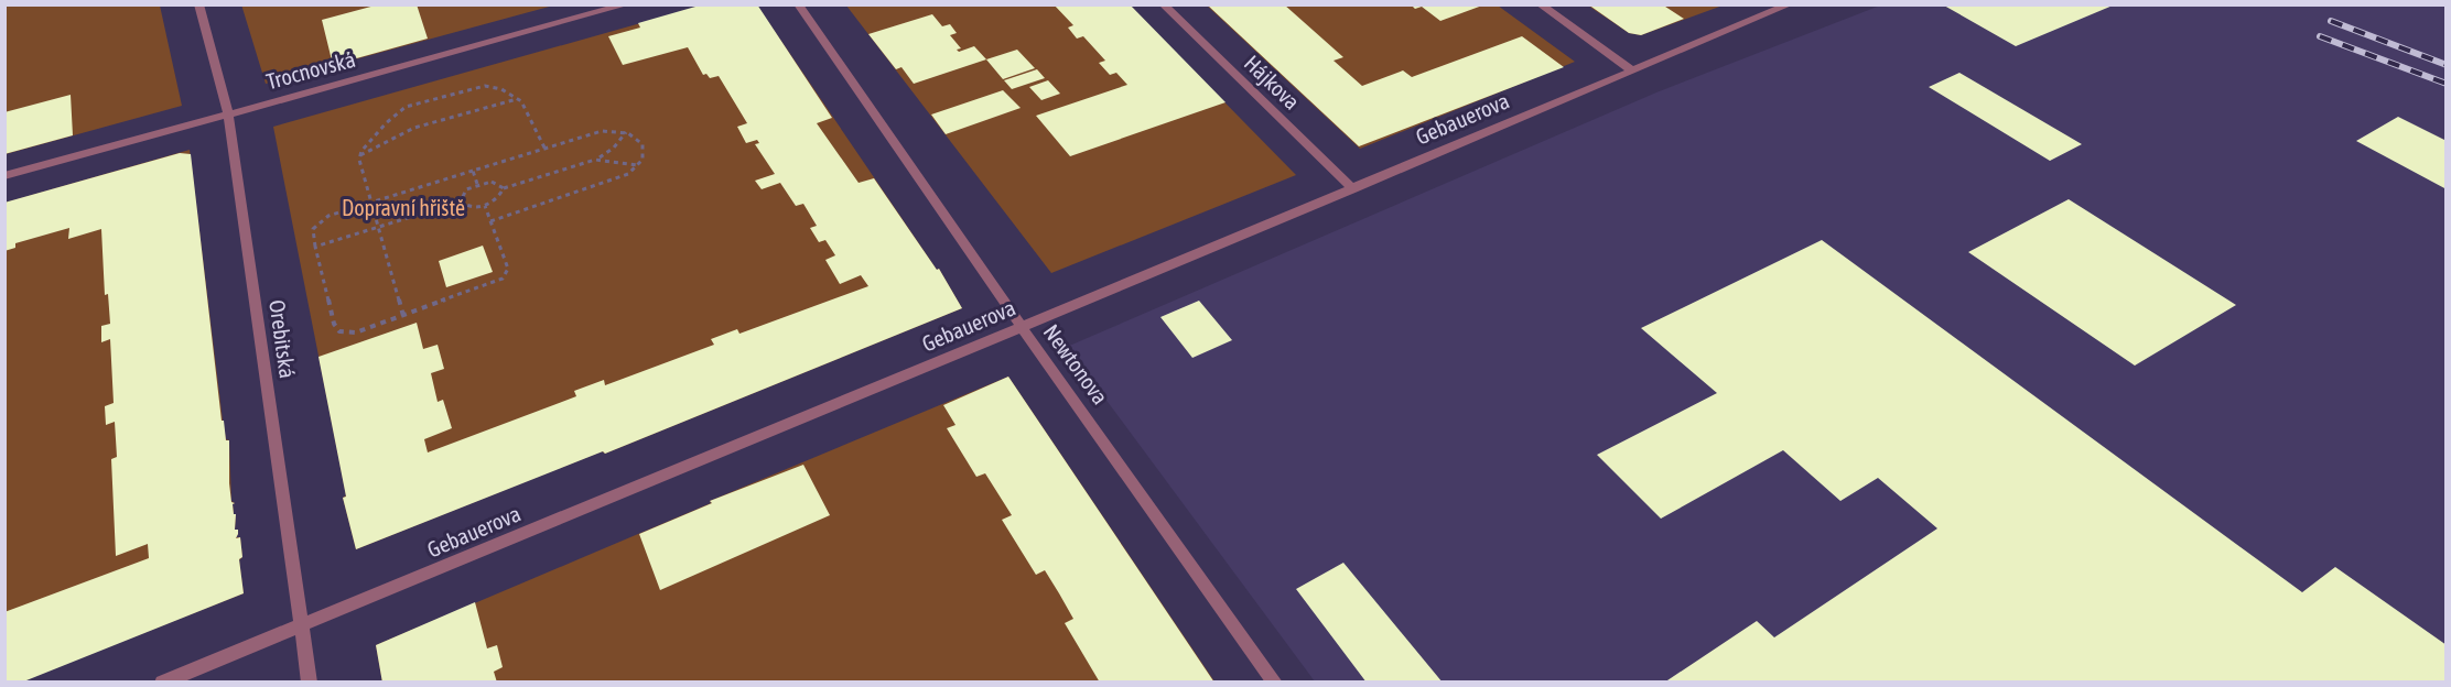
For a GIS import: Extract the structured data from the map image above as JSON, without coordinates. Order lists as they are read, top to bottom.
{
  "streets": {
    "street": [
      "Trocnovská",
      "Hájkova",
      "Gebauerova",
      "Orebitská",
      "Newtonova"
    ]
  },
  "crossings": [
    ["Trocnovská", "Orebitská"],
    ["Hájkova", "Gebauerova"],
    ["Gebauerova", "Orebitská"],
    ["Gebauerova", "Newtonova"]
  ],
  "parks": ["Dopravní hřiště"]
}
